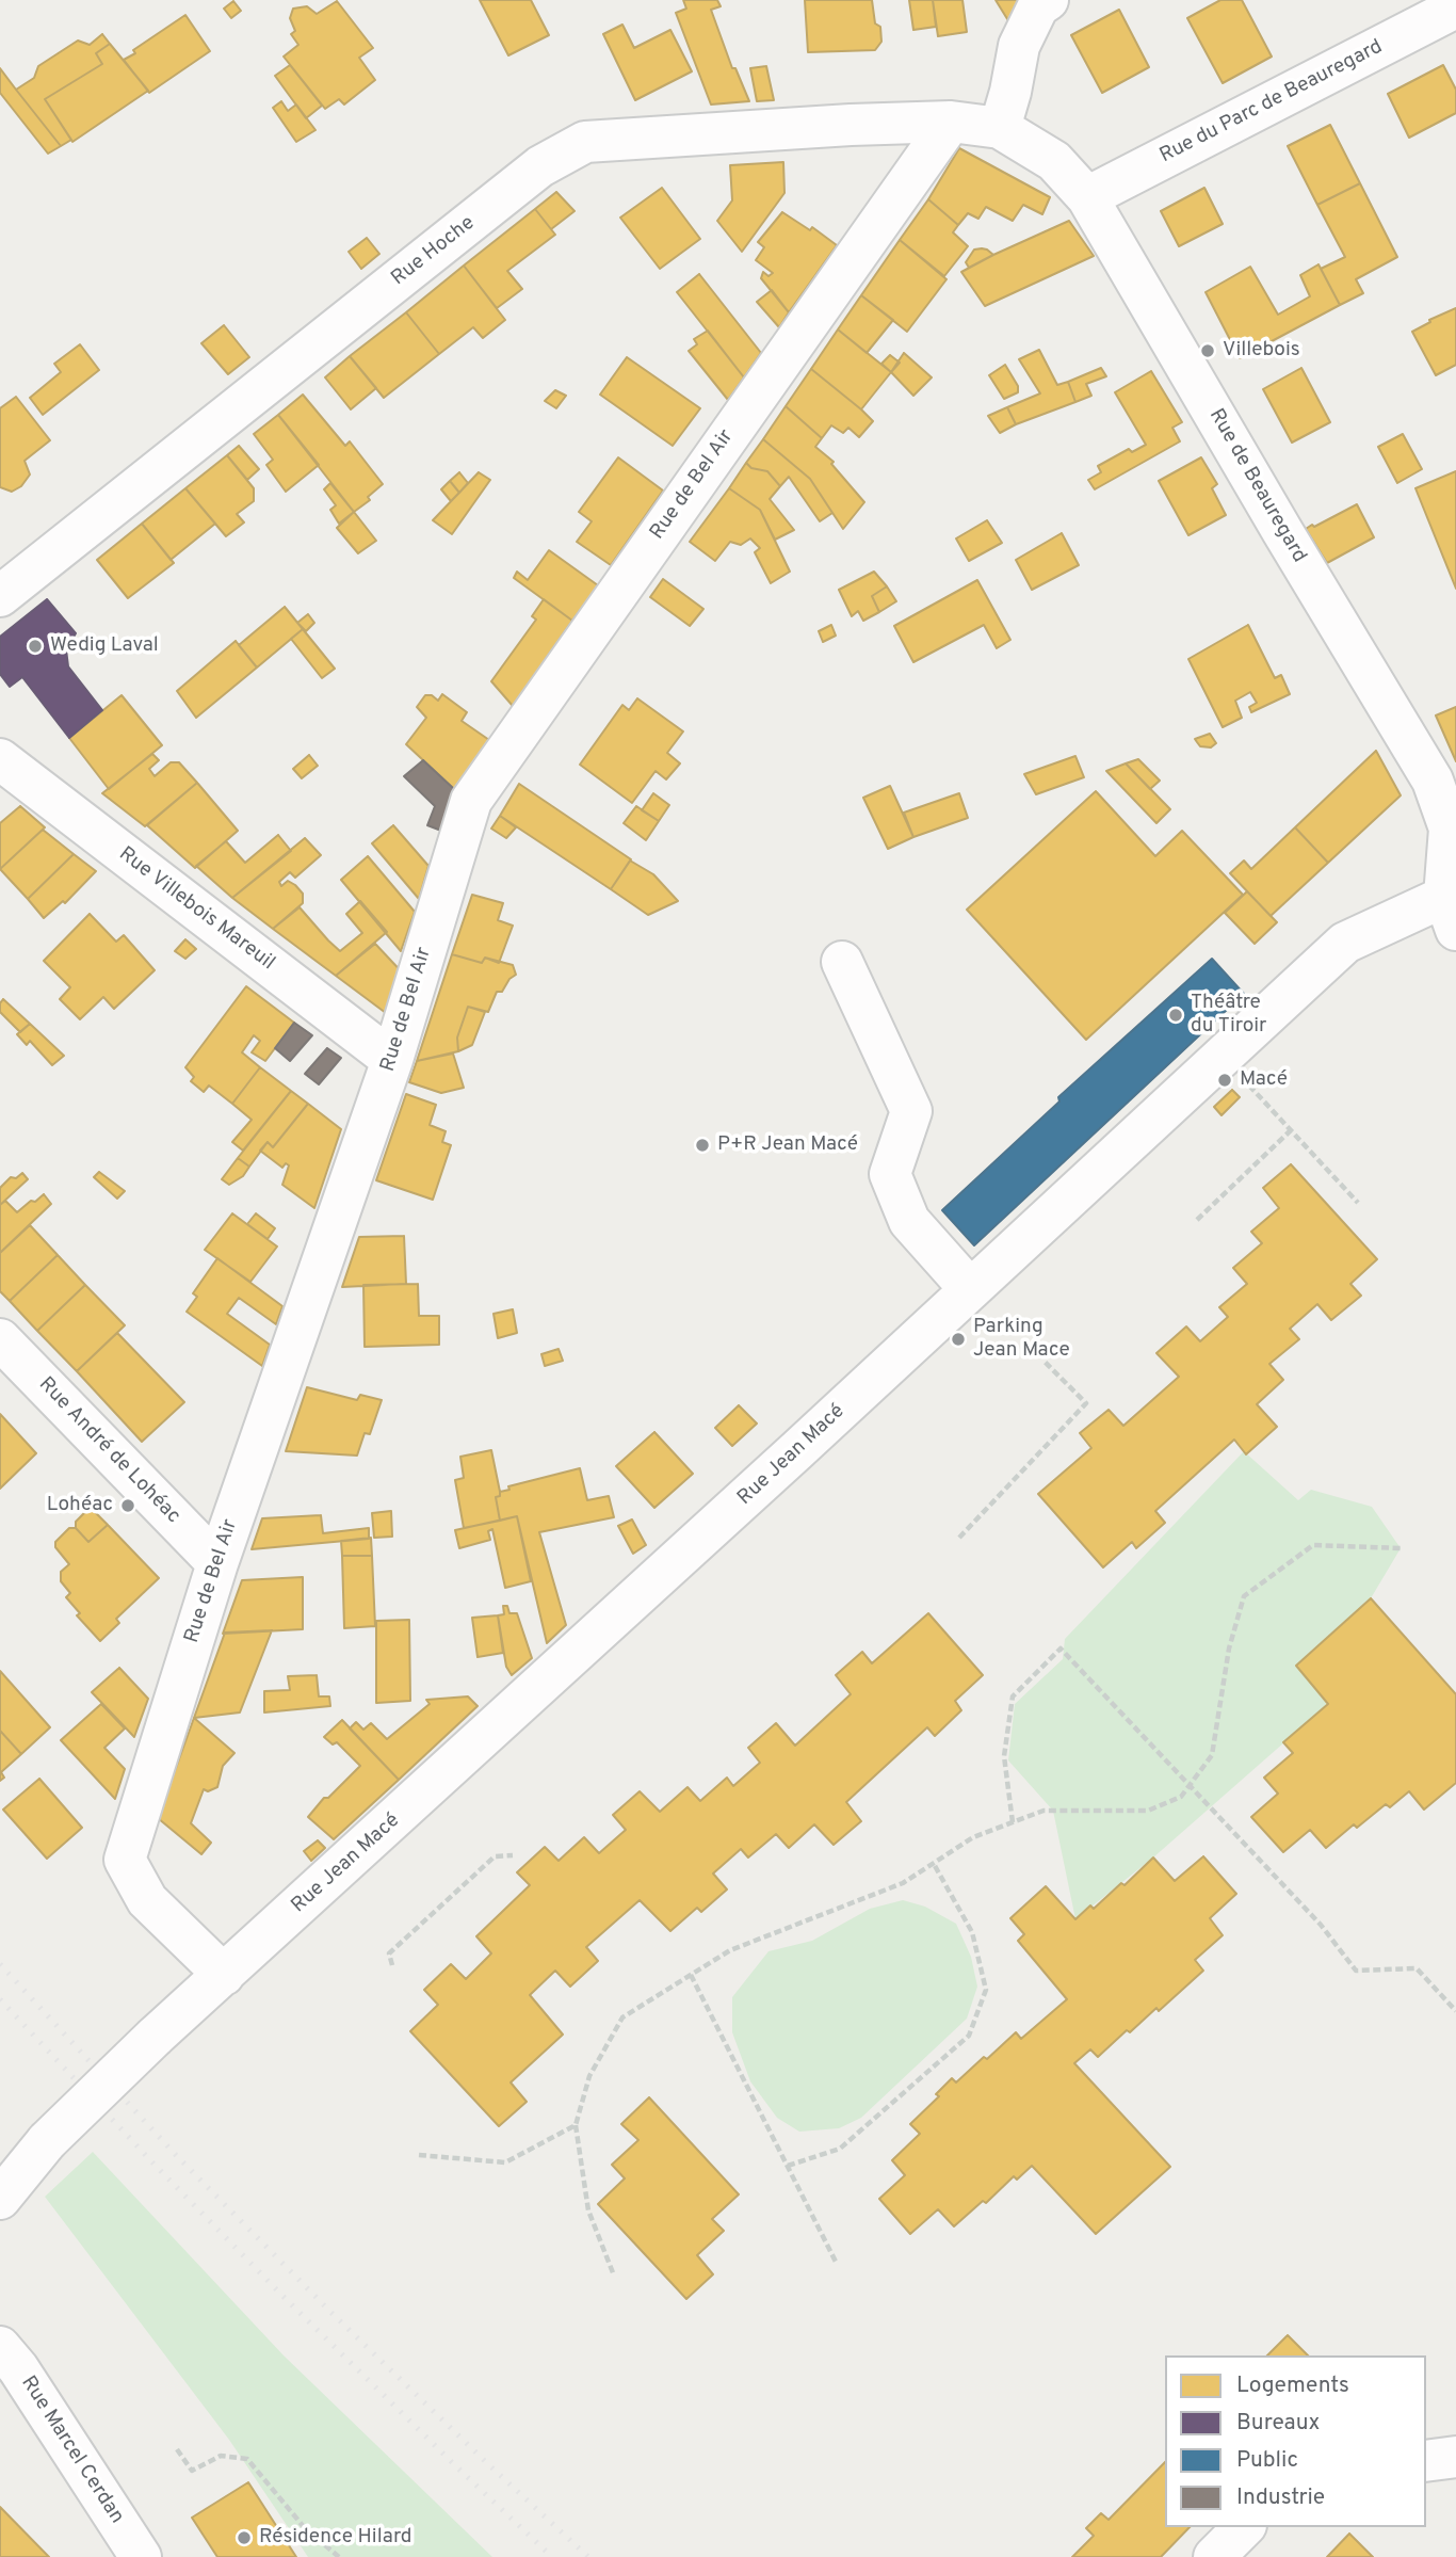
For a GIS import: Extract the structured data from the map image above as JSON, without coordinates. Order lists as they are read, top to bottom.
{
  "streets": {
    "street": [
      "Rue du Parc de Beauregard",
      "Rue Hoche",
      "Rue de Bel Air",
      "Rue de Beauregard",
      "Rue Villebois Mareuil",
      "Rue André de Lohéac",
      "Rue Jean Macé",
      "Rue Marcel Cerdan"
    ]
  },
  "crossings": [
    ["Rue du Parc de Beauregard", "Rue de Beauregard"],
    ["Rue Hoche", "Rue de Bel Air"],
    ["Rue Hoche", "Rue de Beauregard"],
    ["Rue de Bel Air", "Rue de Beauregard"],
    ["Rue de Bel Air", "Rue Villebois Mareuil"],
    ["Rue de Bel Air", "Rue André de Lohéac"],
    ["Rue de Bel Air", "Rue Jean Macé"],
    ["Rue de Beauregard", "Rue Jean Macé"]
  ],
  "places": [
    "Villebois",
    "Wedig Laval",
    "Théâtre du Tiroir",
    "Macé",
    "P+R Jean Macé",
    "Parking Jean Mace",
    "Lohéac",
    "Résidence Hilard"
  ],
  "legend": [
    "Logements",
    "Bureaux",
    "Public",
    "Industrie"
  ]
}
